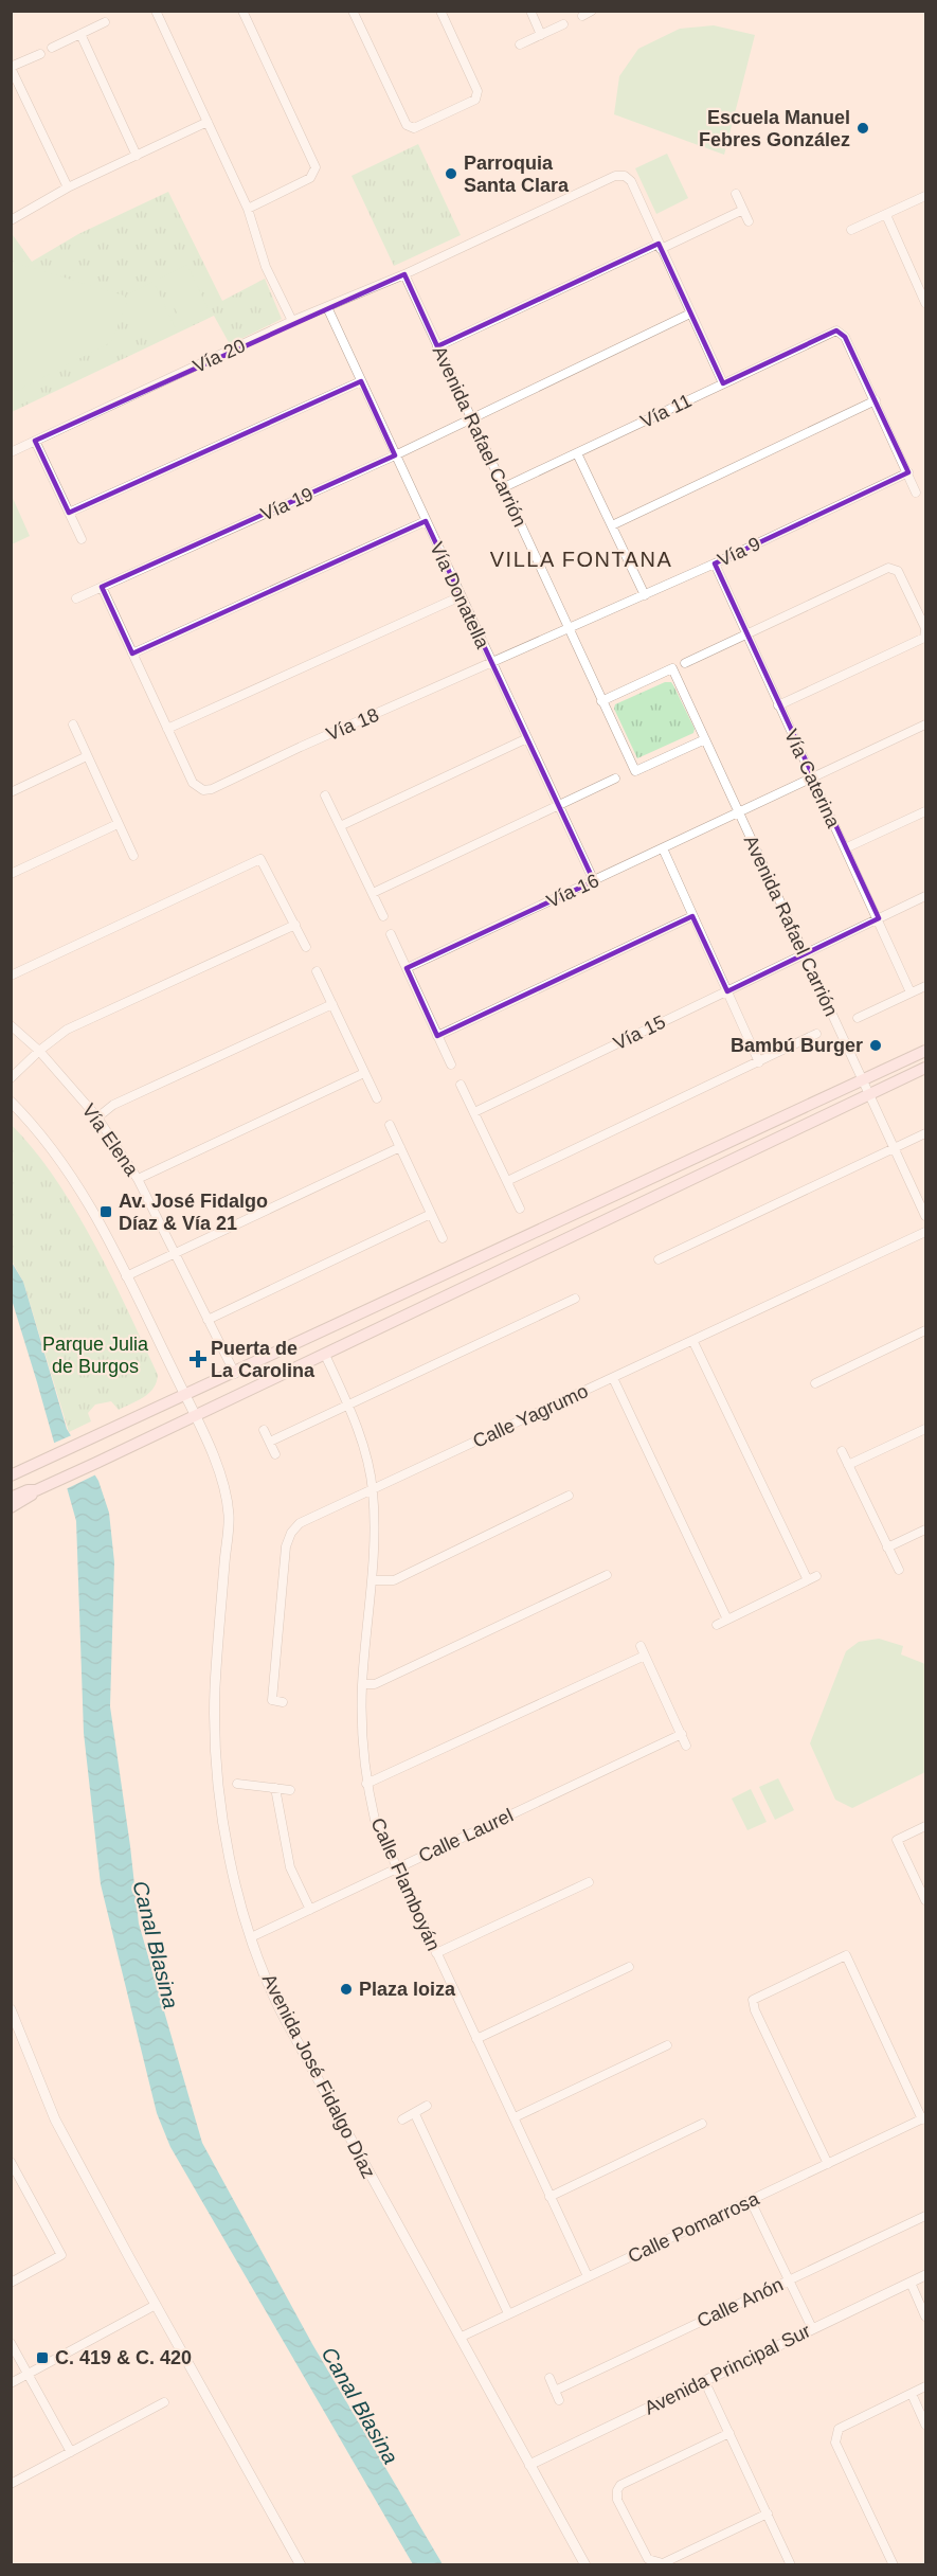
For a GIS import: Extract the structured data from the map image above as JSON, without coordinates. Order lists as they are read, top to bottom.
{
  "streets": {
    "street": [
      "Vía 20",
      "Vía 11",
      "Avenida Rafael Carrión",
      "Vía 19",
      "Vía 9",
      "Vía Donatella",
      "Vía 18",
      "Vía Caterina",
      "Vía 16",
      "Vía 15",
      "Vía Elena",
      "Calle Yagrumo",
      "Calle Laurel",
      "Calle Flamboyán",
      "Avenida José Fidalgo Díaz",
      "Calle Pomarrosa",
      "Calle Anón",
      "Avenida Principal Sur"
    ]
  },
  "crossings": [
    ["Vía 20", "Avenida Rafael Carrión"],
    ["Vía 20", "Vía Donatella"],
    ["Vía 11", "Avenida Rafael Carrión"],
    ["Avenida Rafael Carrión", "Vía 19"],
    ["Avenida Rafael Carrión", "Vía 9"],
    ["Avenida Rafael Carrión", "Vía 18"],
    ["Avenida Rafael Carrión", "Vía 16"],
    ["Avenida Rafael Carrión", "Vía 15"],
    ["Vía 19", "Vía Donatella"],
    ["Vía 9", "Vía 18"],
    ["Vía 9", "Vía Caterina"],
    ["Vía Donatella", "Vía 18"],
    ["Vía Donatella", "Vía 16"],
    ["Vía Caterina", "Vía 16"],
    ["Vía Caterina", "Vía 15"],
    ["Calle Yagrumo", "Calle Flamboyán"],
    ["Calle Laurel", "Calle Flamboyán"],
    ["Calle Laurel", "Avenida José Fidalgo Díaz"],
    ["Calle Flamboyán", "Calle Pomarrosa"],
    ["Avenida José Fidalgo Díaz", "Calle Pomarrosa"],
    ["Avenida José Fidalgo Díaz", "Avenida Principal Sur"]
  ],
  "districts": ["VILLA FONTANA"],
  "water": ["Canal Blasina"],
  "parks": ["Parque Julia de Burgos"],
  "places": {
    "other": [
      "Escuela Manuel Febres González",
      "Parroquia Santa Clara",
      "Bambú Burger",
      "Plaza loiza"
    ],
    "transit": ["Av. José Fidalgo Díaz & Vía 21", "C. 419 & C. 420"],
    "health": ["Puerta de La Carolina"]
  }
}
